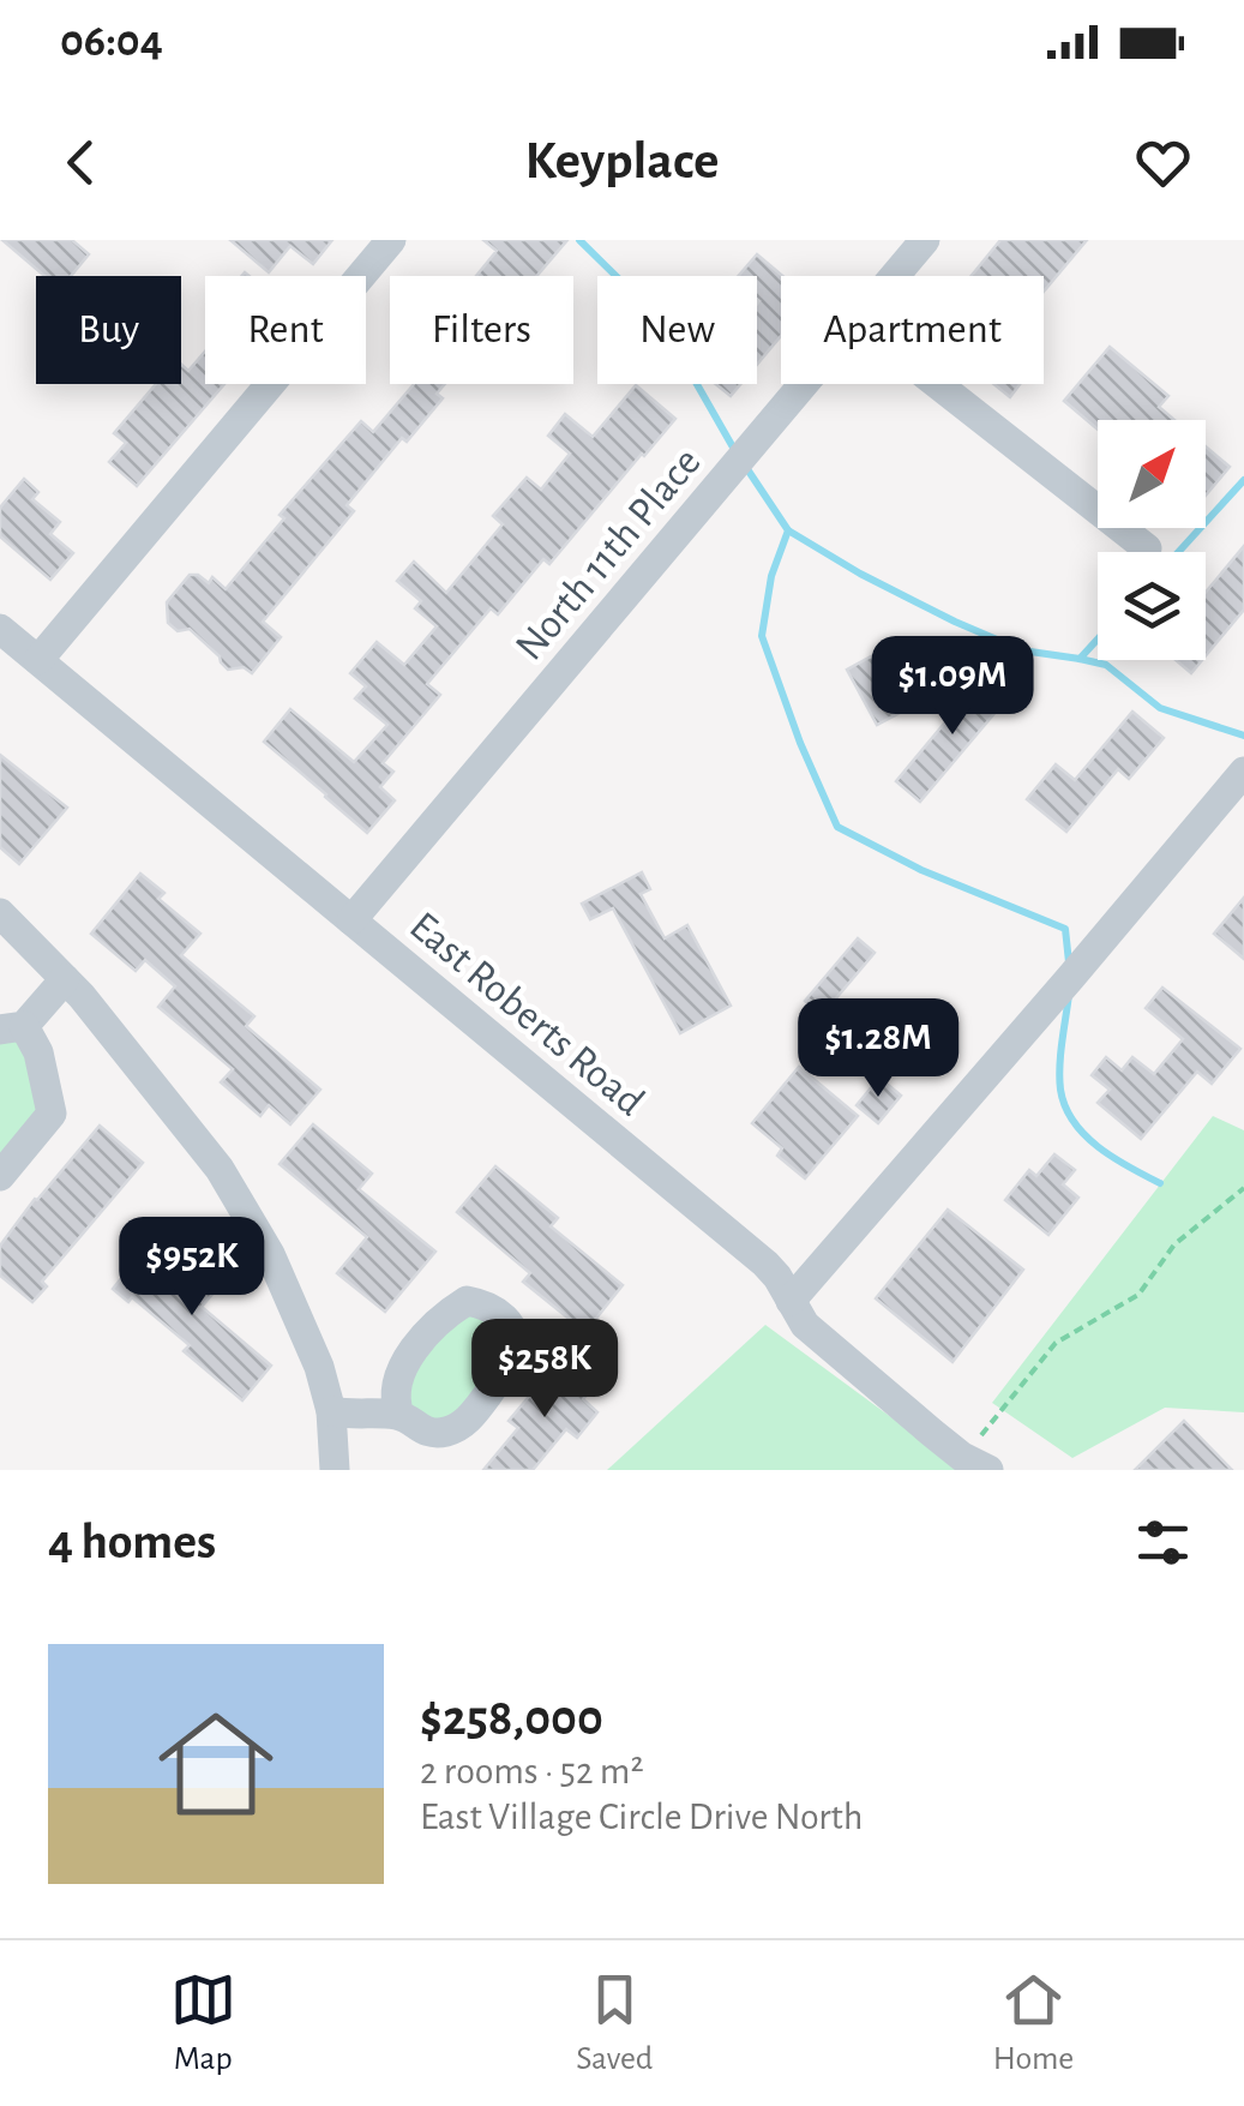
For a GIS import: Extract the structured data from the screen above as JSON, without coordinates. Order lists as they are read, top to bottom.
{
  "streets": {
    "street": ["North 11th Place", "East Roberts Road"]
  },
  "crossings": [
    ["North 11th Place", "East Roberts Road"]
  ],
  "north": "top right",
  "page": {
    "status": "06:04",
    "header": "Keyplace",
    "chip": [
      "Buy",
      "Rent",
      "Filters",
      "New",
      "Apartment"
    ],
    "price": [
      "$1.09M",
      "$1.28M",
      "$952K",
      "$258K"
    ],
    "heading": "4 homes",
    "list": [
      {
        "name": "$258,000",
        "note": "2 rooms · 52 m² · East Village Circle Drive North"
      }
    ],
    "tabs": ["Map", "Saved", "Home"]
  }
}
